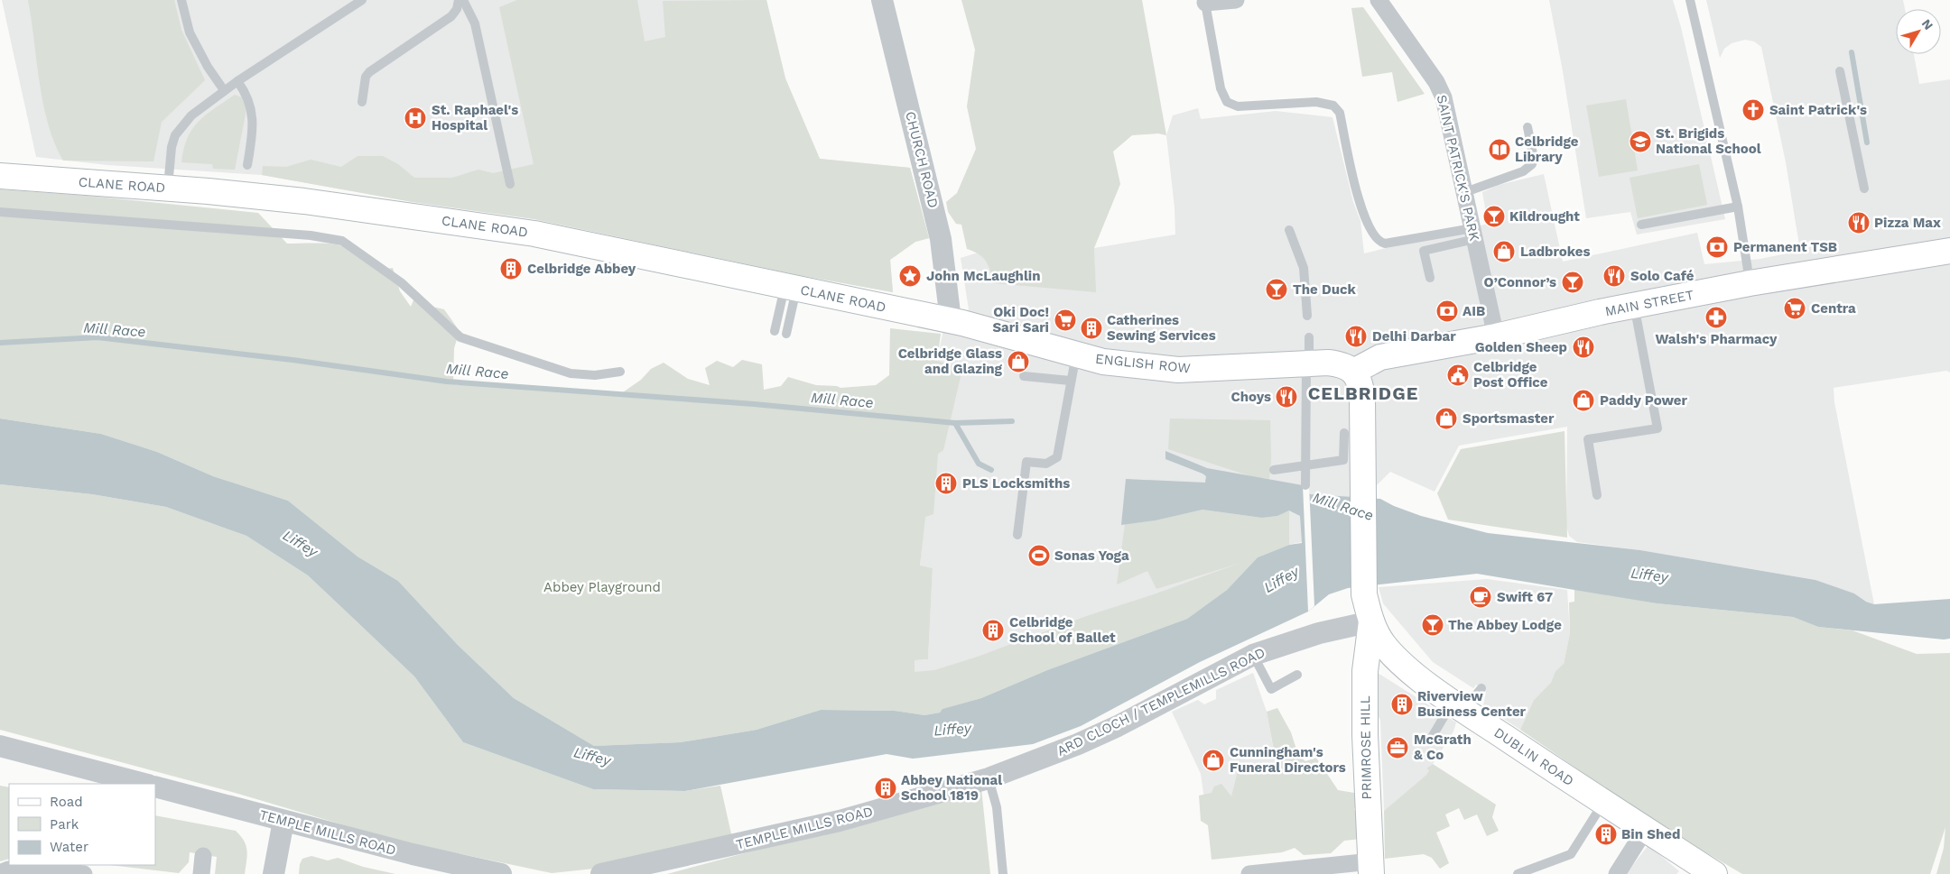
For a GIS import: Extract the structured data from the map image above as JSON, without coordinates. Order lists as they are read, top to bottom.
{
  "streets": {
    "main road": [
      "CLANE ROAD",
      "MAIN STREET",
      "ENGLISH ROW",
      "PRIMROSE HILL",
      "DUBLIN ROAD"
    ],
    "street": [
      "CHURCH ROAD",
      "SAINT PATRICK'S PARK",
      "ARD CLOCH / TEMPLEMILLS ROAD",
      "TEMPLE MILLS ROAD"
    ]
  },
  "crossings": [
    ["CHURCH ROAD", "CLANE ROAD"],
    ["CHURCH ROAD", "ENGLISH ROW"],
    ["SAINT PATRICK'S PARK", "MAIN STREET"],
    ["CLANE ROAD", "ENGLISH ROW"],
    ["MAIN STREET", "ENGLISH ROW"],
    ["ARD CLOCH / TEMPLEMILLS ROAD", "PRIMROSE HILL"],
    ["ARD CLOCH / TEMPLEMILLS ROAD", "DUBLIN ROAD"],
    ["ARD CLOCH / TEMPLEMILLS ROAD", "TEMPLE MILLS ROAD"],
    ["PRIMROSE HILL", "DUBLIN ROAD"]
  ],
  "districts": ["CELBRIDGE"],
  "water": ["Mill Race", "Liffey"],
  "parks": ["Abbey Playground"],
  "places": {
    "church": ["Saint Patrick's"],
    "hospital": ["St. Raphael's Hospital"],
    "school or university": ["St. Brigids National School"],
    "library": ["Celbridge Library"],
    "bar": [
      "Kildrought",
      "O’Connor’s",
      "The Duck",
      "The Abbey Lodge"
    ],
    "restaurant": [
      "Pizza Max",
      "Solo Café",
      "Delhi Darbar",
      "Golden Sheep",
      "Choys"
    ],
    "bank": ["Permanent TSB", "AIB"],
    "shop": [
      "Ladbrokes",
      "Celbridge Glass and Glazing",
      "Paddy Power",
      "Sportsmaster",
      "Cunningham's Funeral Directors"
    ],
    "building": [
      "Celbridge Abbey",
      "Catherines Sewing Services",
      "PLS Locksmiths",
      "Celbridge School of Ballet",
      "Riverview Business Center",
      "Abbey National School 1819",
      "Bin Shed"
    ],
    "place": ["John McLaughlin"],
    "supermarket": ["Centra", "Oki Doc! Sari Sari"],
    "pharmacy": ["Walsh's Pharmacy"],
    "public building": ["Celbridge Post Office"],
    "sports": ["Sonas Yoga"],
    "cafe": ["Swift 67"],
    "office": ["McGrath & Co"]
  },
  "legend": ["Road", "Park", "Water"],
  "north": "top right"
}
